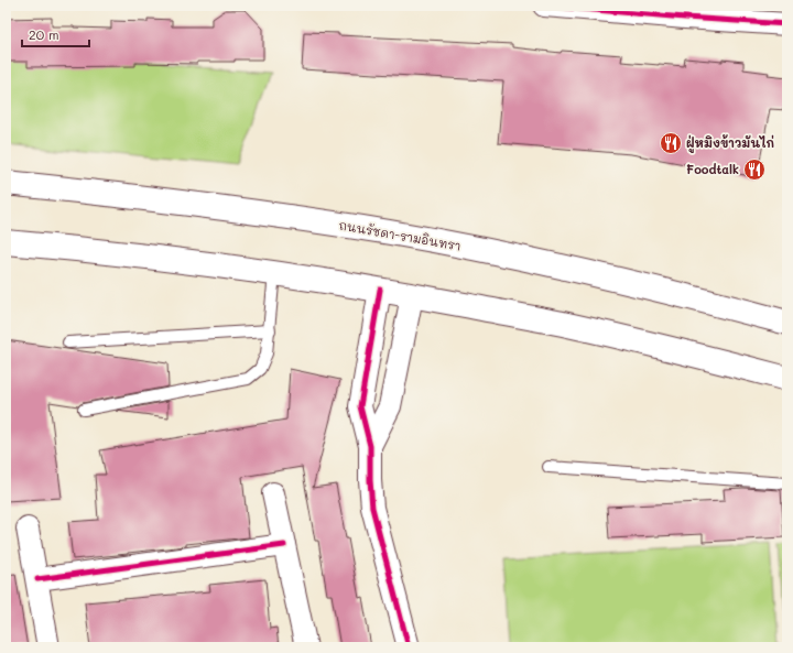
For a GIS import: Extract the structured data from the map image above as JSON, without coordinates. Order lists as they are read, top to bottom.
{
  "streets": {
    "main road": ["ถนนรัชดา-รามอินทรา"]
  },
  "places": {
    "restaurant": ["ฝู่หมิงข้าวมันไก่", "Foodtalk"]
  },
  "scale_bar": "20 m"
}
